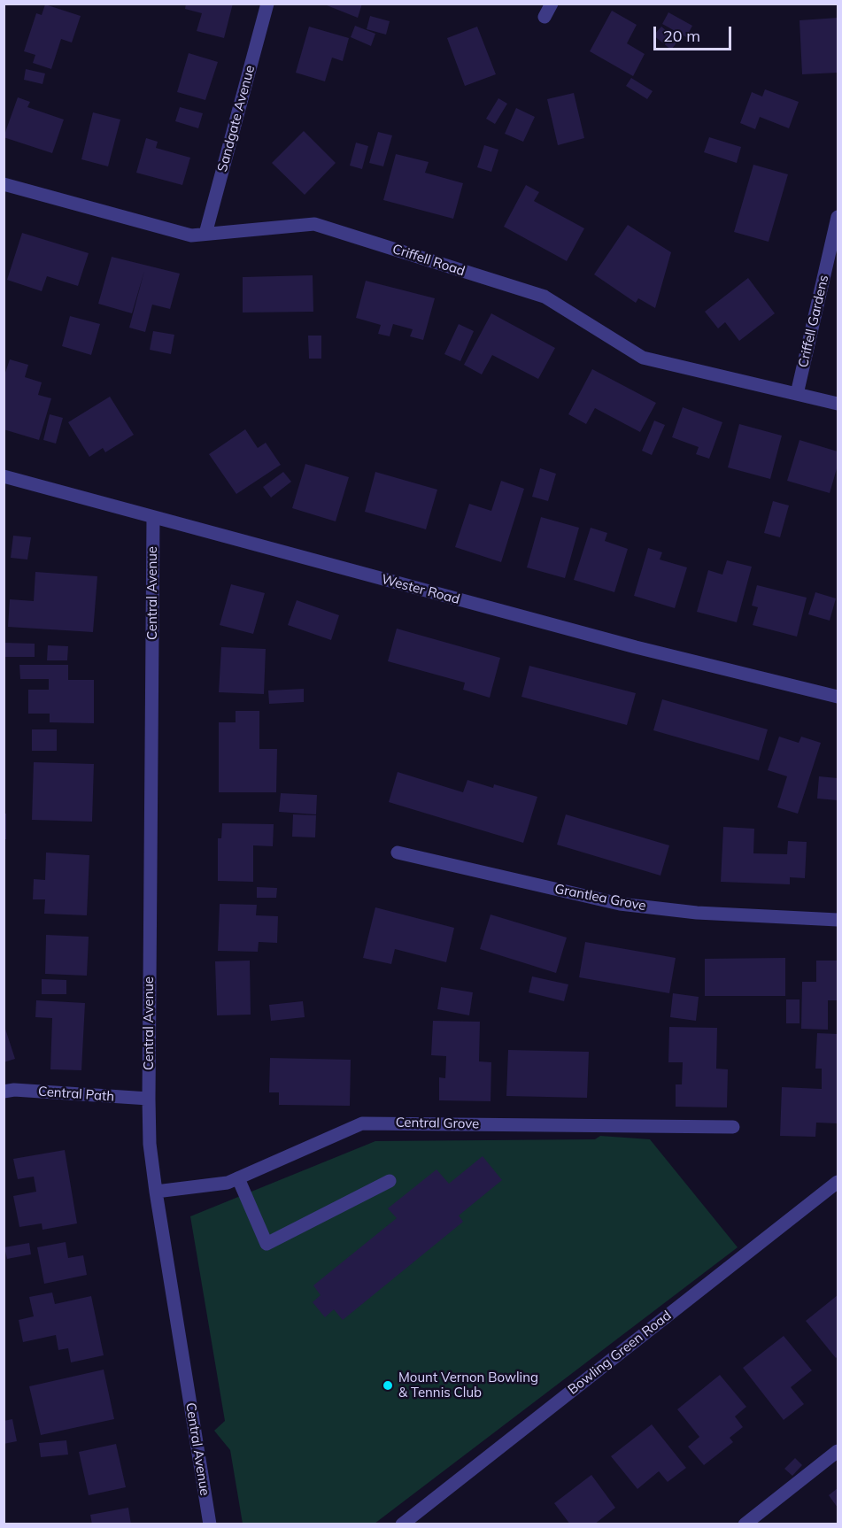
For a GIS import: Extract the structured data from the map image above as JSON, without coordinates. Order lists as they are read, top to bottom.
{
  "streets": {
    "street": [
      "Sandgate Avenue",
      "Criffell Road",
      "Criffell Gardens",
      "Wester Road",
      "Central Avenue",
      "Grantlea Grove",
      "Central Path",
      "Central Grove",
      "Bowling Green Road"
    ]
  },
  "crossings": [
    ["Sandgate Avenue", "Criffell Road"],
    ["Criffell Road", "Criffell Gardens"],
    ["Wester Road", "Central Avenue"],
    ["Central Avenue", "Central Path"],
    ["Central Avenue", "Central Grove"]
  ],
  "places": ["Mount Vernon Bowling & Tennis Club"],
  "scale_bar": "20 m"
}
